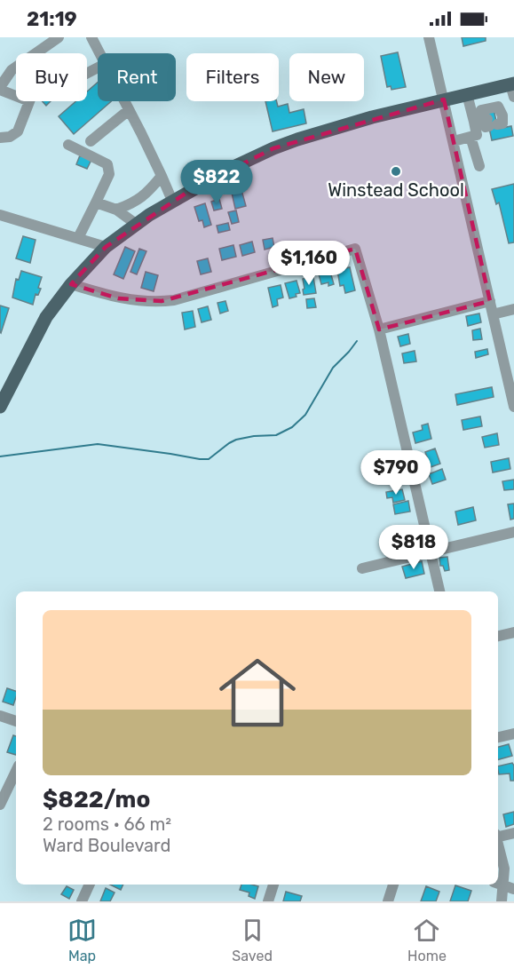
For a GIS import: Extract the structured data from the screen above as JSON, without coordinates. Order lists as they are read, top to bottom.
{
  "places": ["Winstead School"],
  "page": {
    "status": "21:19",
    "chip": [
      "Buy",
      "Rent",
      "Filters",
      "New"
    ],
    "price": [
      "$822",
      "$1,160",
      "$790",
      "$818"
    ],
    "list": [
      {
        "name": "$822/mo",
        "note": "2 rooms · 66 m² · Ward Boulevard"
      }
    ],
    "tabs": ["Map", "Saved", "Home"]
  }
}
